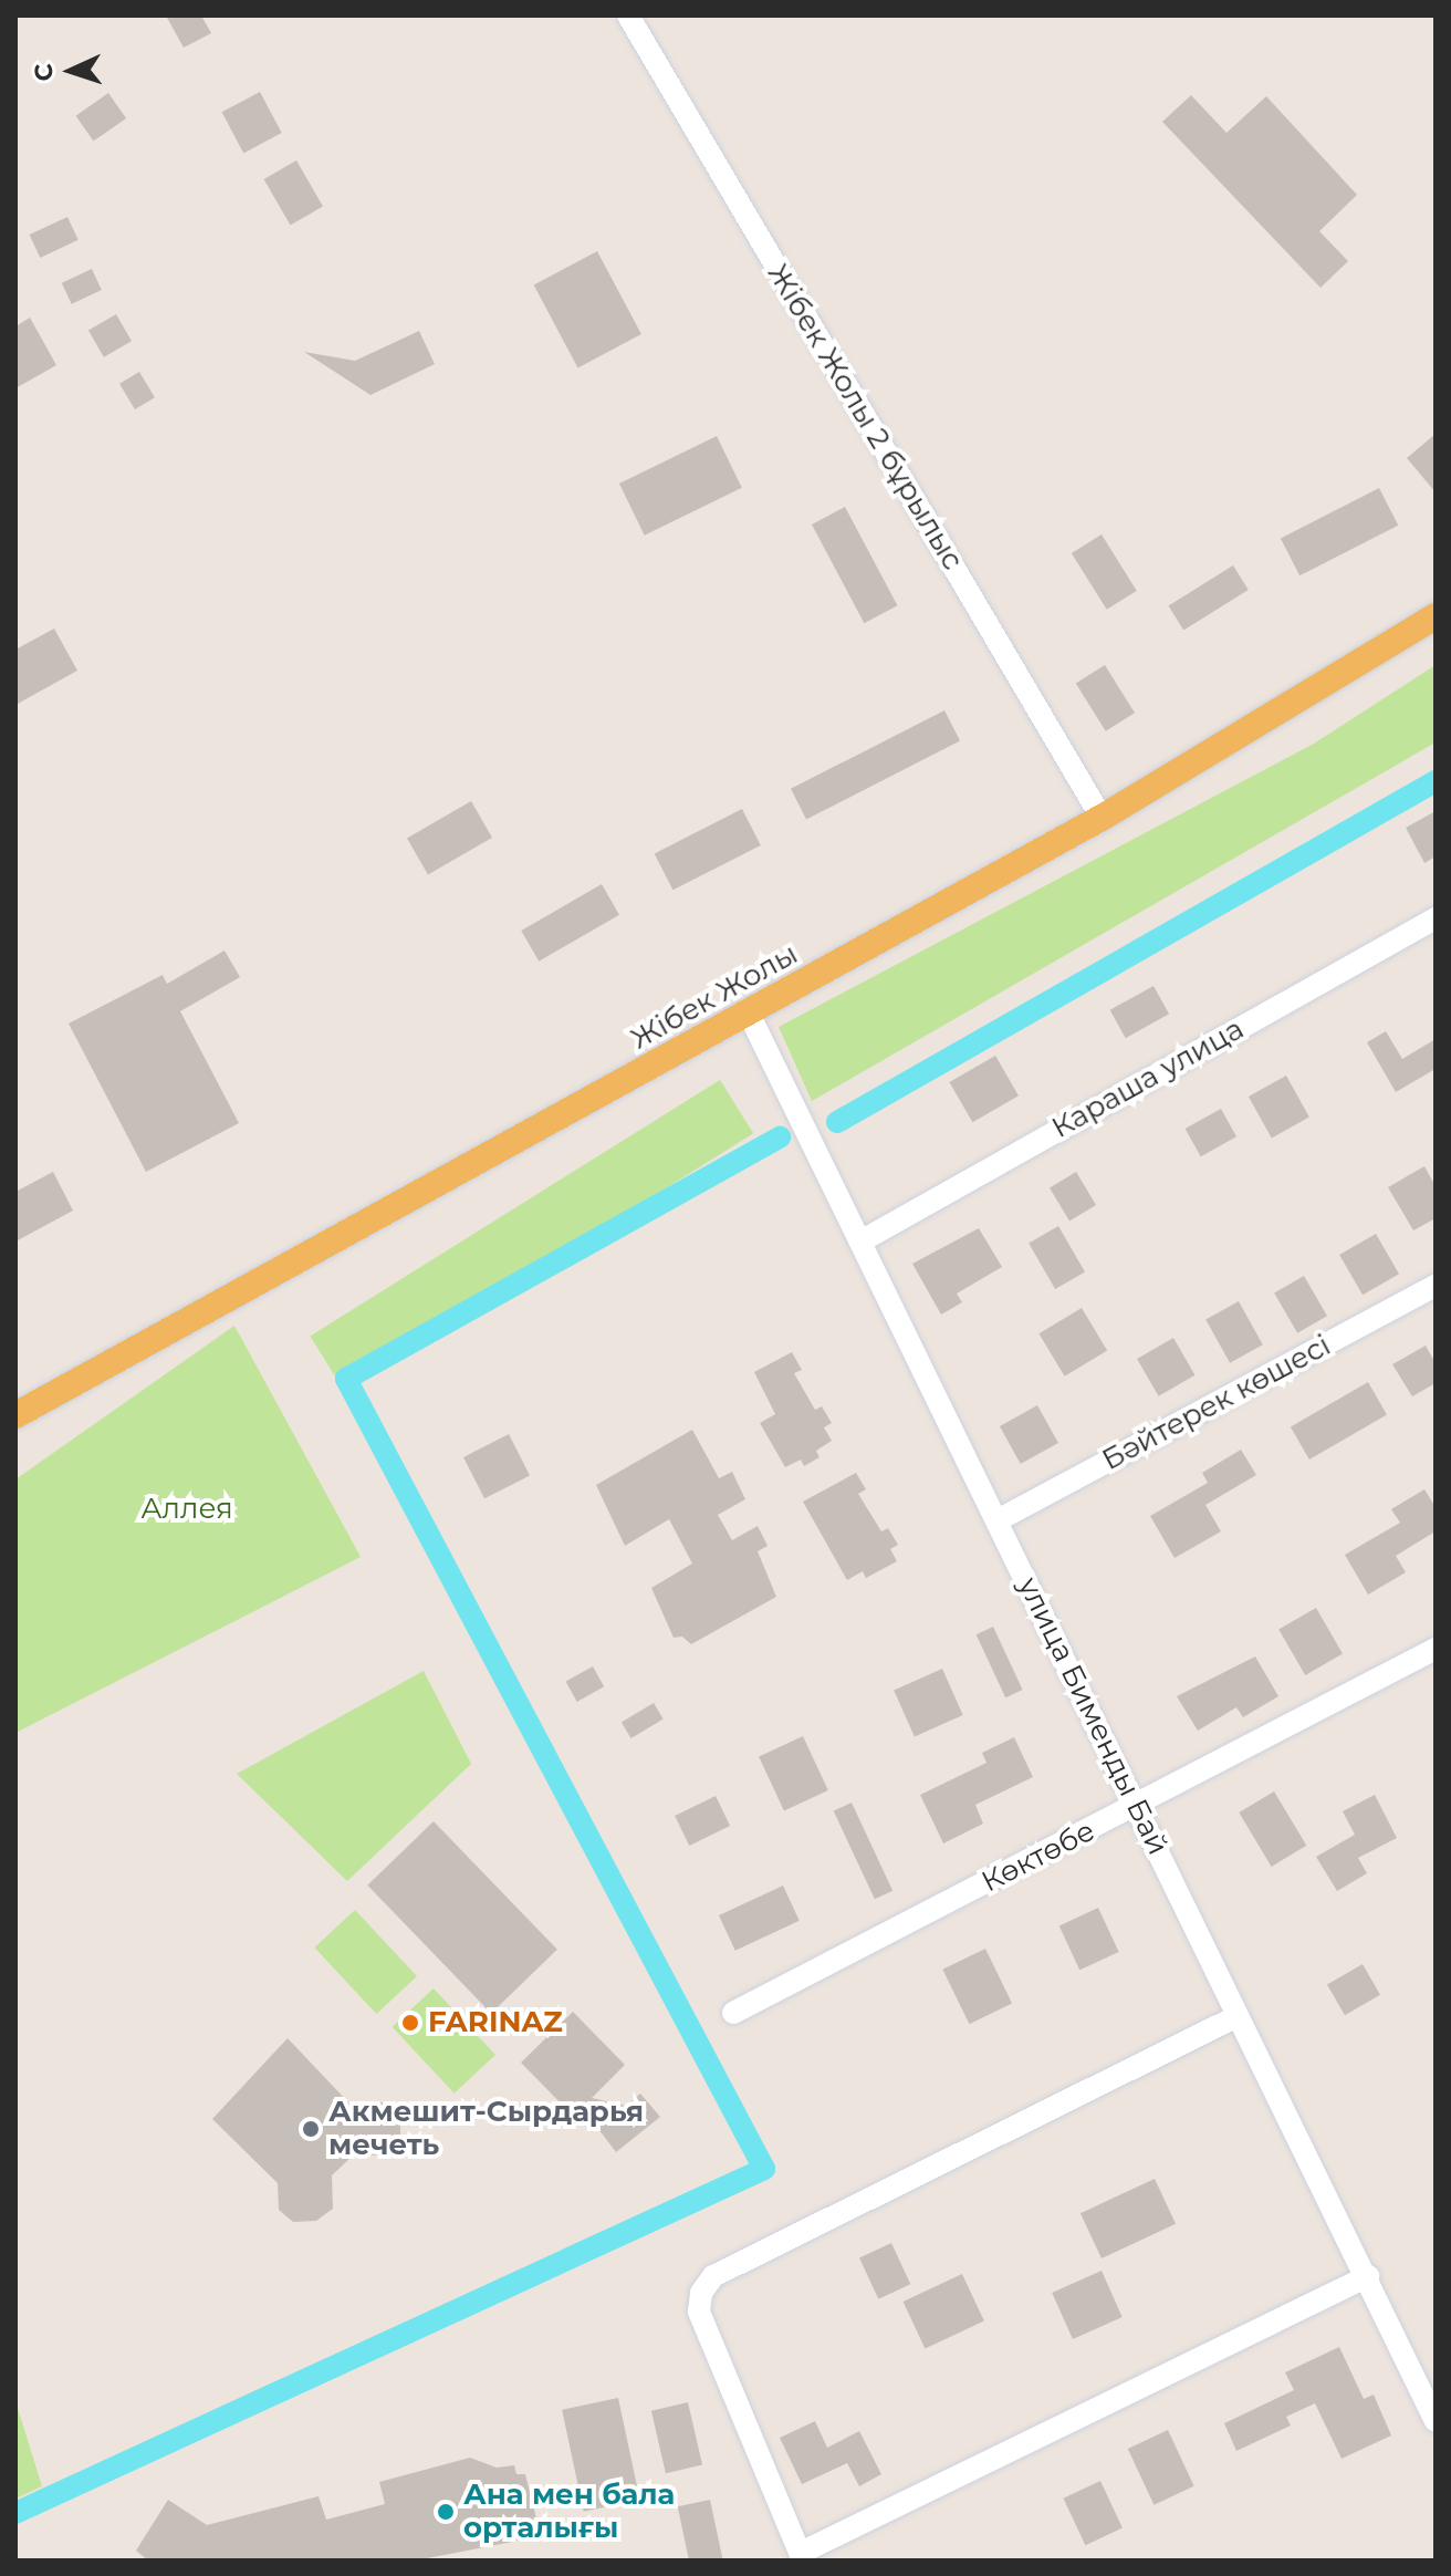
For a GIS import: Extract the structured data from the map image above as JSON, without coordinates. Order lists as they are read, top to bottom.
{
  "streets": {
    "main road": ["Жібек Жолы"],
    "street": [
      "Жібек Жолы 2 бұрылыс",
      "Караша улица",
      "Бәйтерек көшесі",
      "улица Бименды Бай",
      "Көктөбе"
    ]
  },
  "crossings": [
    ["Жібек Жолы 2 бұрылыс", "Жібек Жолы"],
    ["Жібек Жолы", "улица Бименды Бай"],
    ["Караша улица", "улица Бименды Бай"],
    ["Бәйтерек көшесі", "улица Бименды Бай"],
    ["улица Бименды Бай", "Көктөбе"]
  ],
  "parks": ["Аллея"],
  "places": ["FARINAZ", "Акмешит-Сырдарья мечеть", "Ана мен бала орталығы"],
  "north": "left"
}
